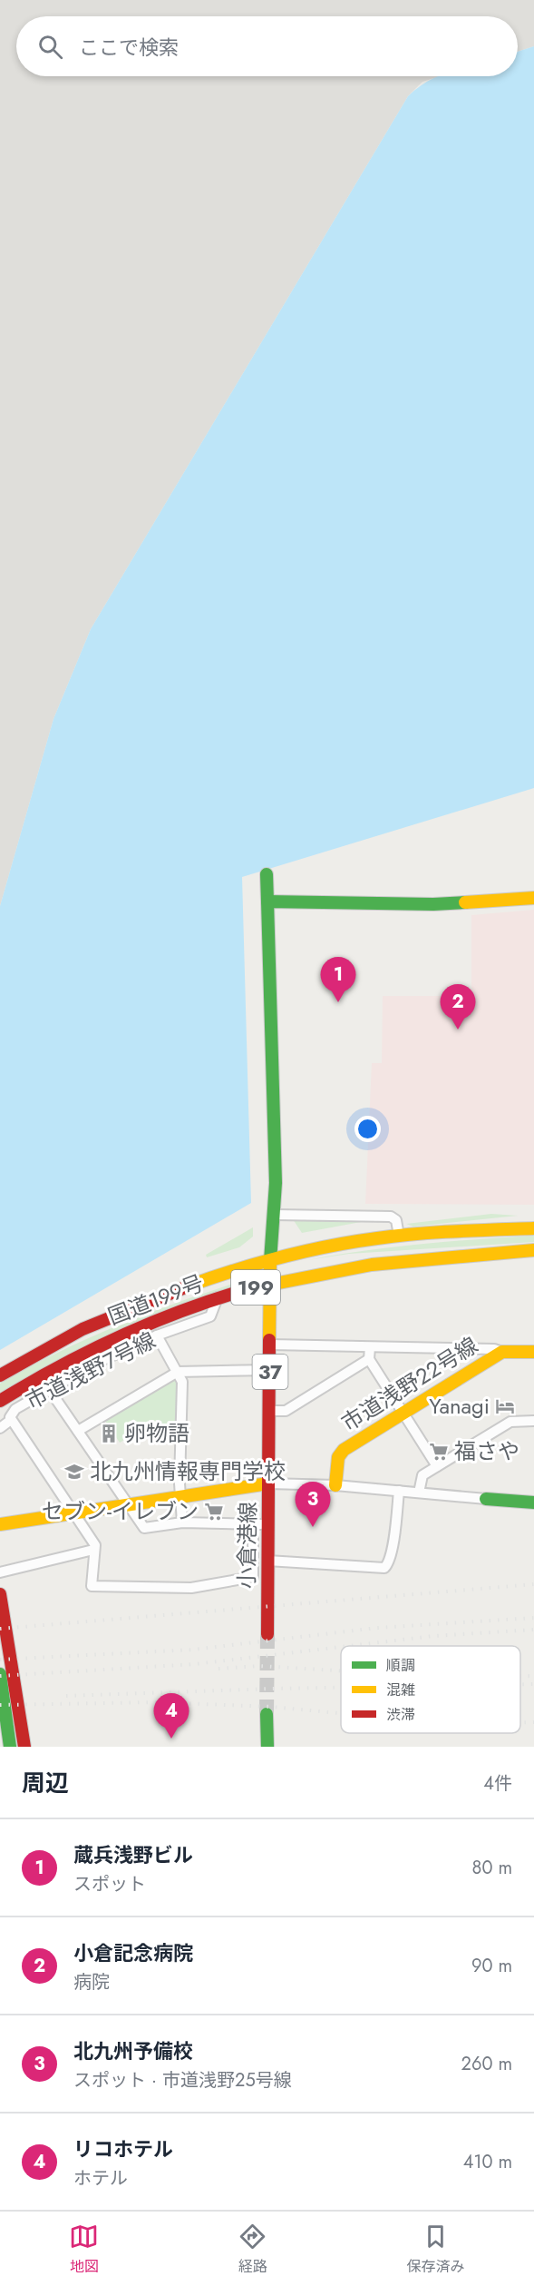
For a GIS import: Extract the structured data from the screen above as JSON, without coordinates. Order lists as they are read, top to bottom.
{
  "streets": {
    "main road": [
      "199",
      "国道199号",
      "37",
      "市道浅野22号線",
      "小倉港線"
    ],
    "street": ["市道浅野7号線"]
  },
  "crossings": [
    ["国道199号", "小倉港線"],
    ["市道浅野7号線", "小倉港線"]
  ],
  "places": {
    "hotel": ["Yanagi"],
    "building": ["卵物語"],
    "supermarket": ["福さや", "セブン-イレブン"],
    "school or university": ["北九州情報専門学校"]
  },
  "legend": ["順調", "混雑", "渋滞"],
  "page": {
    "search": "ここで検索",
    "pins": [
      "1",
      "2",
      "3",
      "4"
    ],
    "heading": ["周辺", "4件"],
    "list": [
      {
        "mark": "1",
        "name": "蔵兵浅野ビル",
        "note": "スポット",
        "value": "80 m"
      },
      {
        "mark": "2",
        "name": "小倉記念病院",
        "note": "病院",
        "value": "90 m"
      },
      {
        "mark": "3",
        "name": "北九州予備校",
        "note": "スポット · 市道浅野25号線",
        "value": "260 m"
      },
      {
        "mark": "4",
        "name": "リコホテル",
        "note": "ホテル",
        "value": "410 m"
      }
    ],
    "nav": ["地図", "経路", "保存済み"]
  }
}
